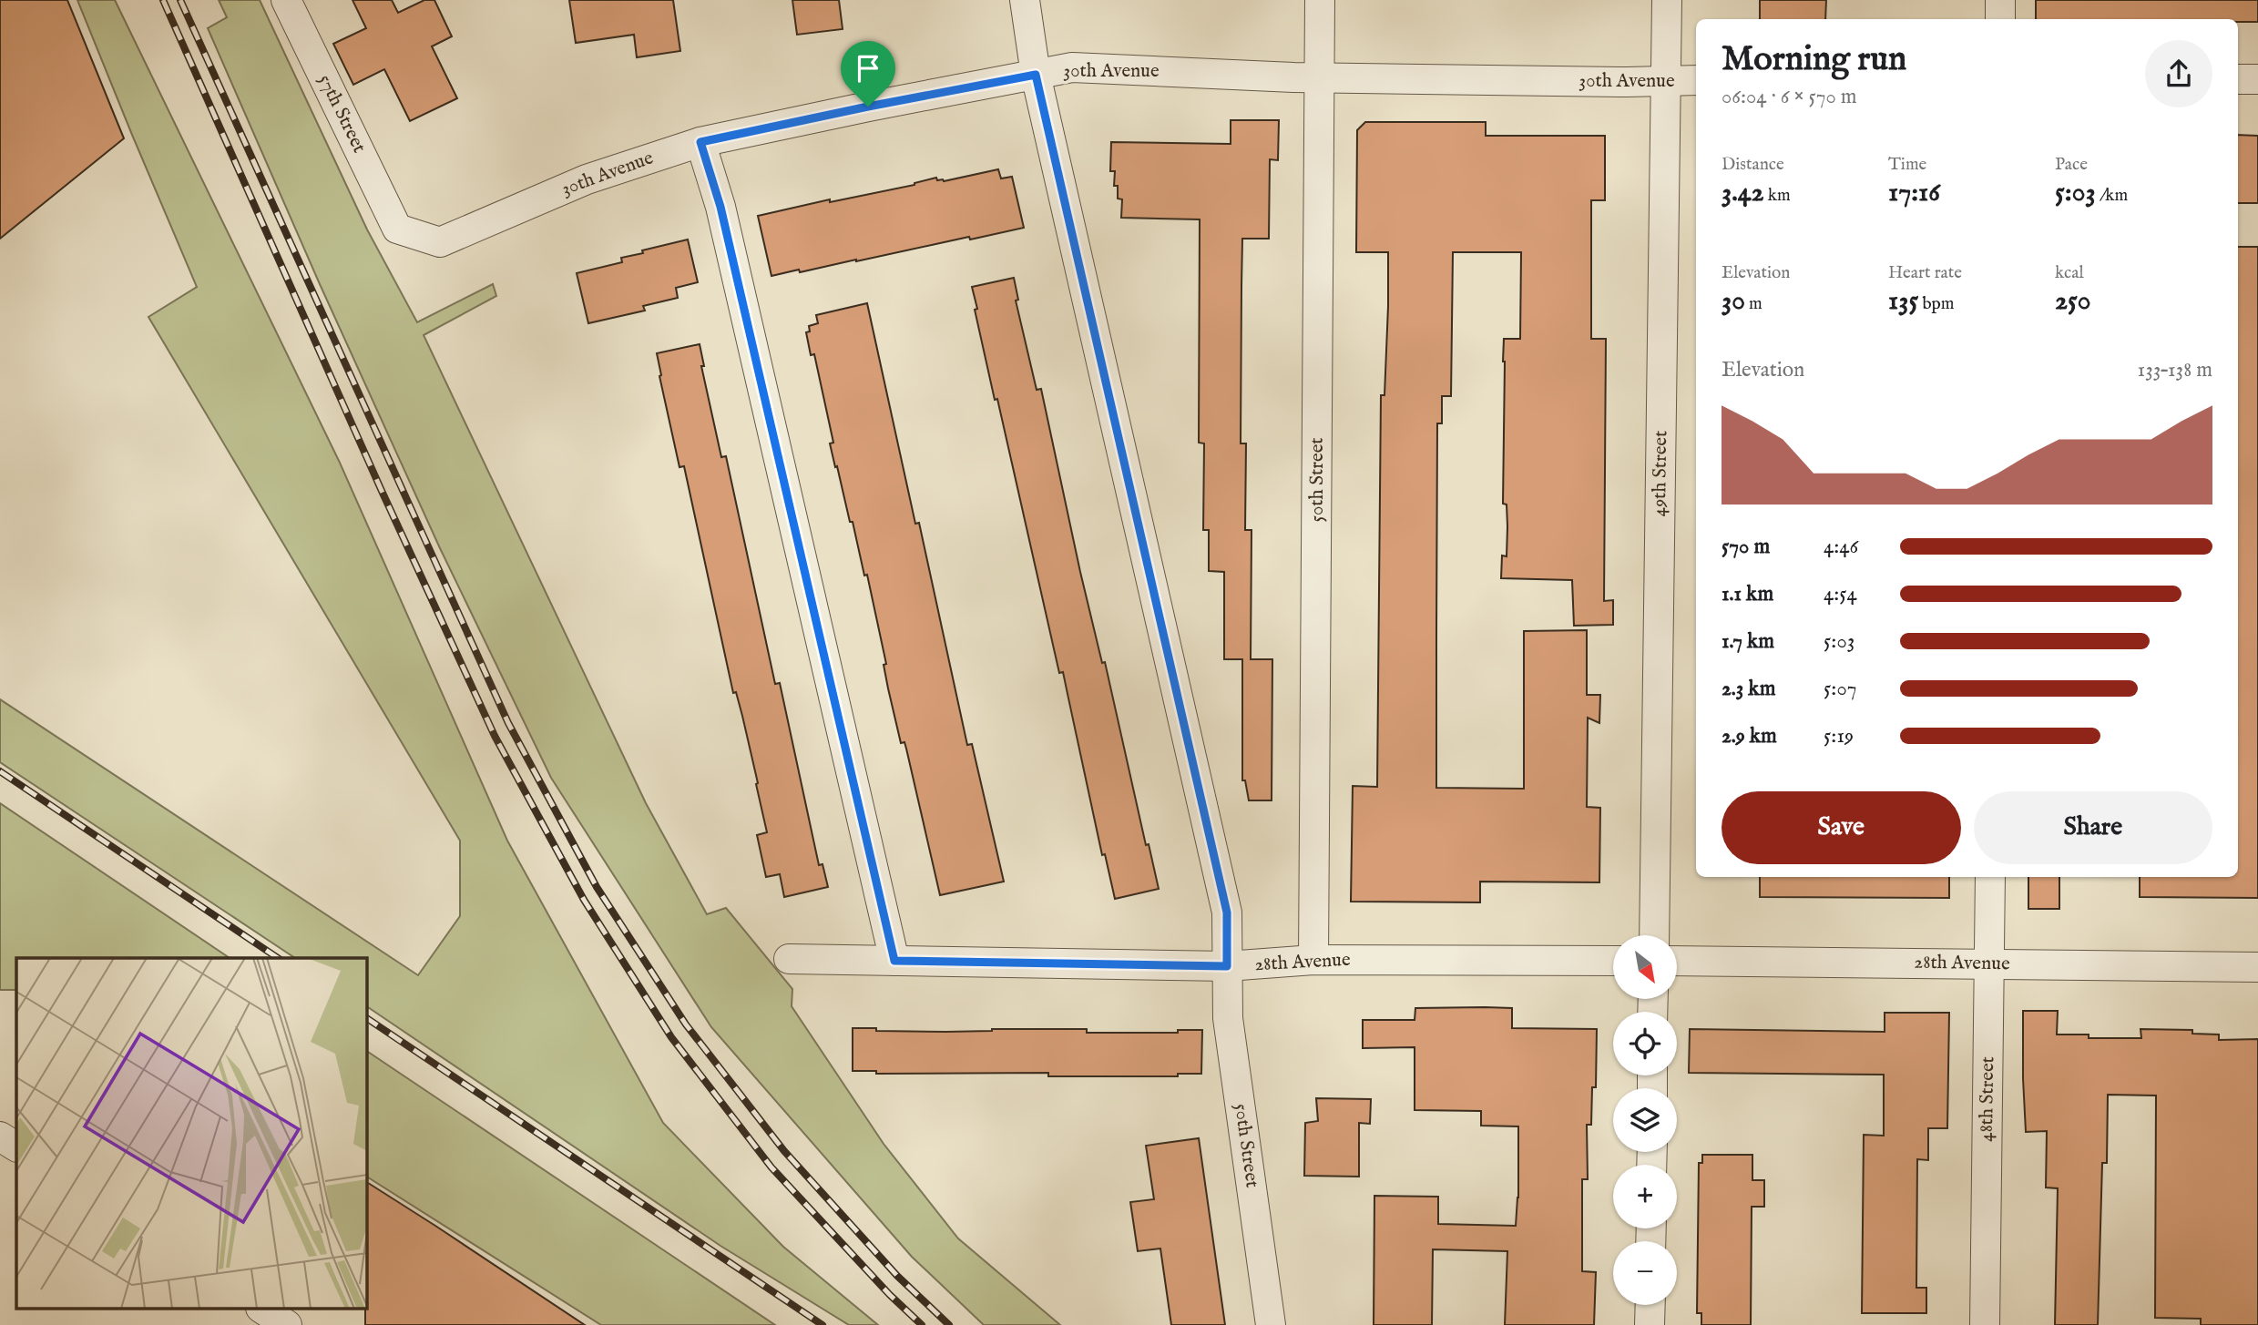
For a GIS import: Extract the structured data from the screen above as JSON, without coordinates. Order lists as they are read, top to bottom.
{
  "streets": {
    "street": [
      "30th Avenue",
      "57th Street",
      "49th Street",
      "50th Street",
      "28th Avenue",
      "48th Street"
    ]
  },
  "crossings": [
    ["30th Avenue", "57th Street"],
    ["30th Avenue", "49th Street"],
    ["30th Avenue", "50th Street"],
    ["50th Street", "28th Avenue"],
    ["28th Avenue", "48th Street"]
  ],
  "north": "bottom right",
  "page": {
    "heading": ["Morning run", "06:04 · 6 × 570 m"],
    "stats": [
      ["Distance", "3.42 km"],
      ["Time", "17:16"],
      ["Pace", "5:03 /km"],
      ["Elevation", "30 m"],
      ["Heart rate", "135 bpm"],
      ["kcal", "250"]
    ],
    "chart": ["Elevation", "133–138 m"],
    "list": [
      {
        "name": "570 m",
        "note": "4:46"
      },
      {
        "name": "1.1 km",
        "note": "4:54"
      },
      {
        "name": "1.7 km",
        "note": "5:03"
      },
      {
        "name": "2.3 km",
        "note": "5:07"
      },
      {
        "name": "2.9 km",
        "note": "5:19"
      }
    ],
    "buttons": ["Save", "Share"],
    "map_buttons": ["+", "−"]
  }
}
